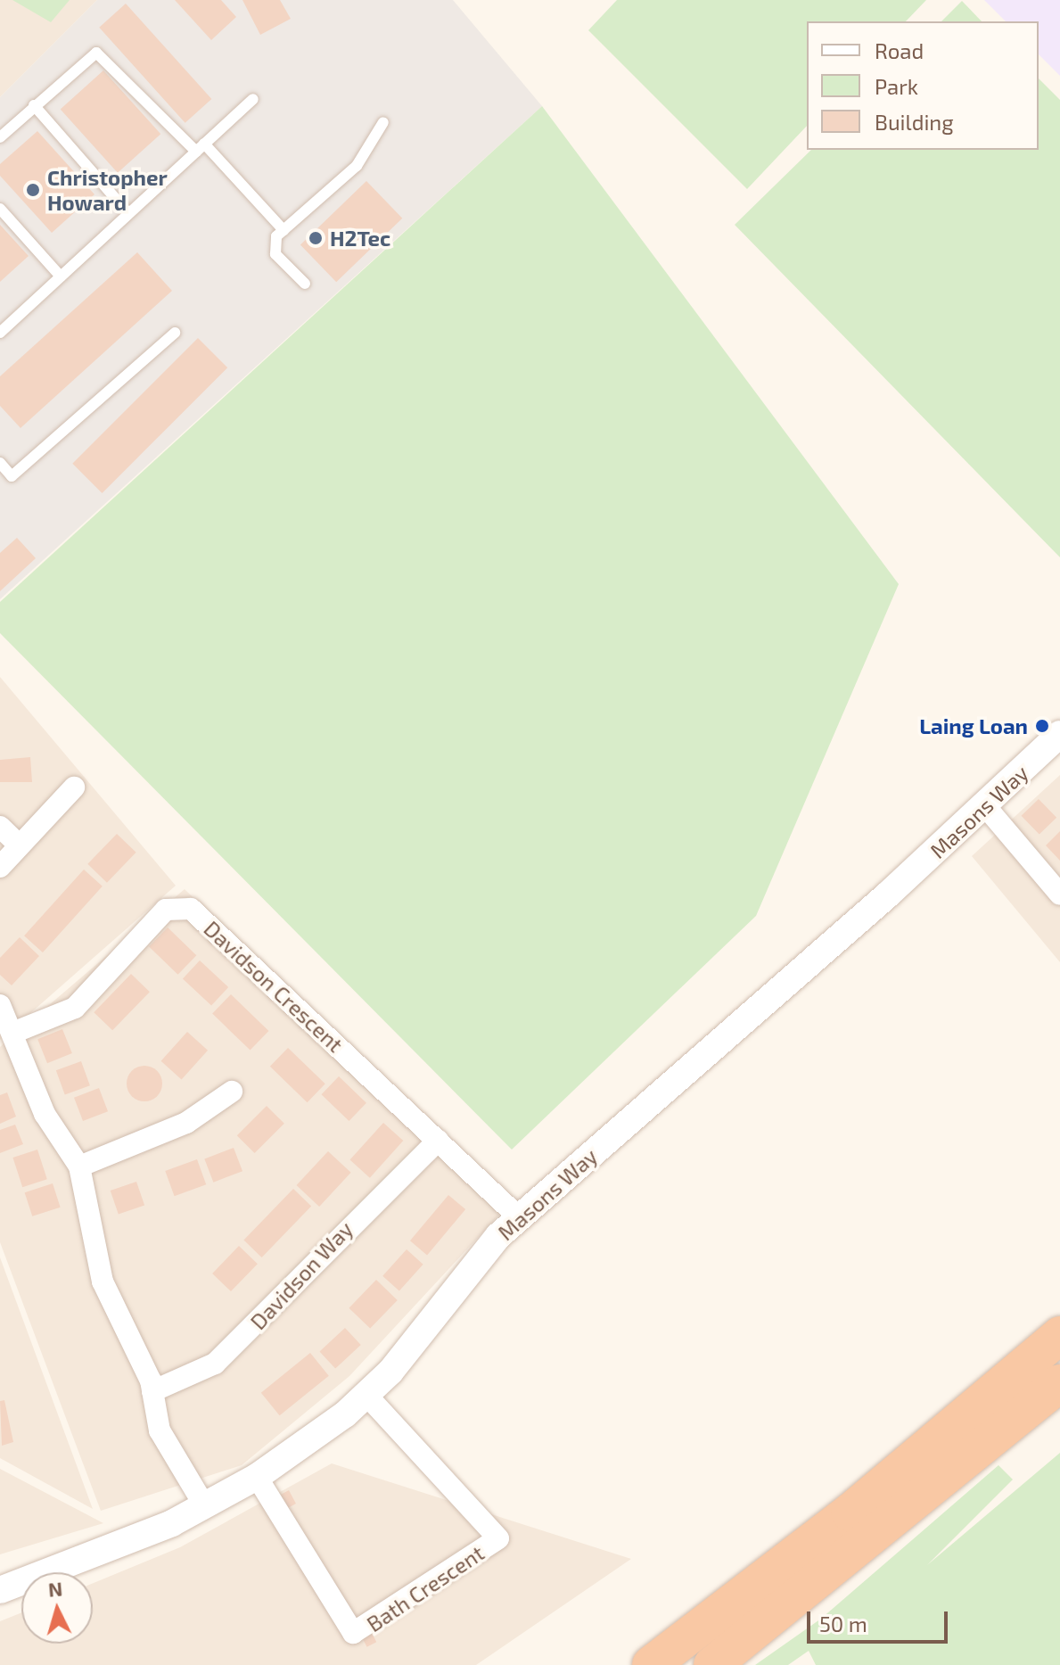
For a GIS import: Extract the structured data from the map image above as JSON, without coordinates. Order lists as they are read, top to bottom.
{
  "streets": {
    "street": [
      "Masons Way",
      "Davidson Crescent",
      "Davidson Way",
      "Bath Crescent"
    ]
  },
  "crossings": [
    ["Masons Way", "Davidson Crescent"],
    ["Masons Way", "Bath Crescent"],
    ["Davidson Crescent", "Davidson Way"]
  ],
  "places": ["Christopher Howard", "H2Tec", "Laing Loan"],
  "legend": ["Road", "Park", "Building"],
  "scale_bar": "50 m",
  "north": "top"
}
